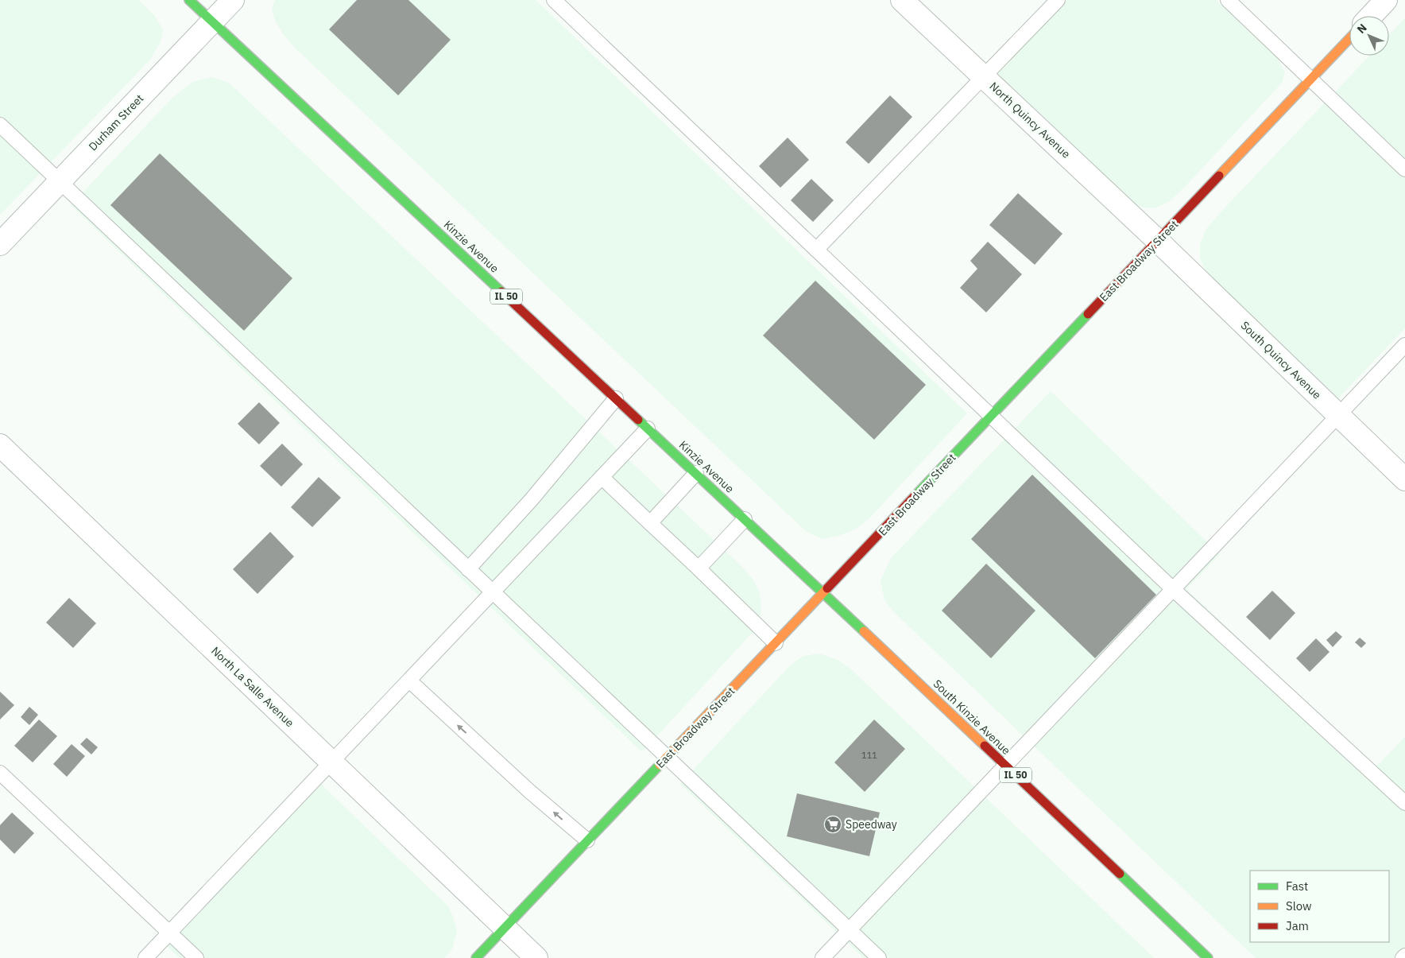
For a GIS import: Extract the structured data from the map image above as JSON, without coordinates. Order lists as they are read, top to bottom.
{
  "streets": {
    "main road": [
      "Kinzie Avenue",
      "East Broadway Street",
      "IL 50",
      "South Kinzie Avenue"
    ],
    "street": [
      "North Quincy Avenue",
      "Durham Street",
      "South Quincy Avenue",
      "North La Salle Avenue"
    ]
  },
  "crossings": [
    ["North Quincy Avenue", "East Broadway Street"],
    ["North Quincy Avenue", "South Quincy Avenue"],
    ["Durham Street", "Kinzie Avenue"],
    ["Kinzie Avenue", "East Broadway Street"],
    ["Kinzie Avenue", "South Kinzie Avenue"],
    ["East Broadway Street", "South Quincy Avenue"],
    ["East Broadway Street", "North La Salle Avenue"],
    ["East Broadway Street", "South Kinzie Avenue"]
  ],
  "places": {
    "supermarket": ["Speedway"]
  },
  "house_numbers": ["111"],
  "legend": ["Fast", "Slow", "Jam"],
  "north": "top left"
}
